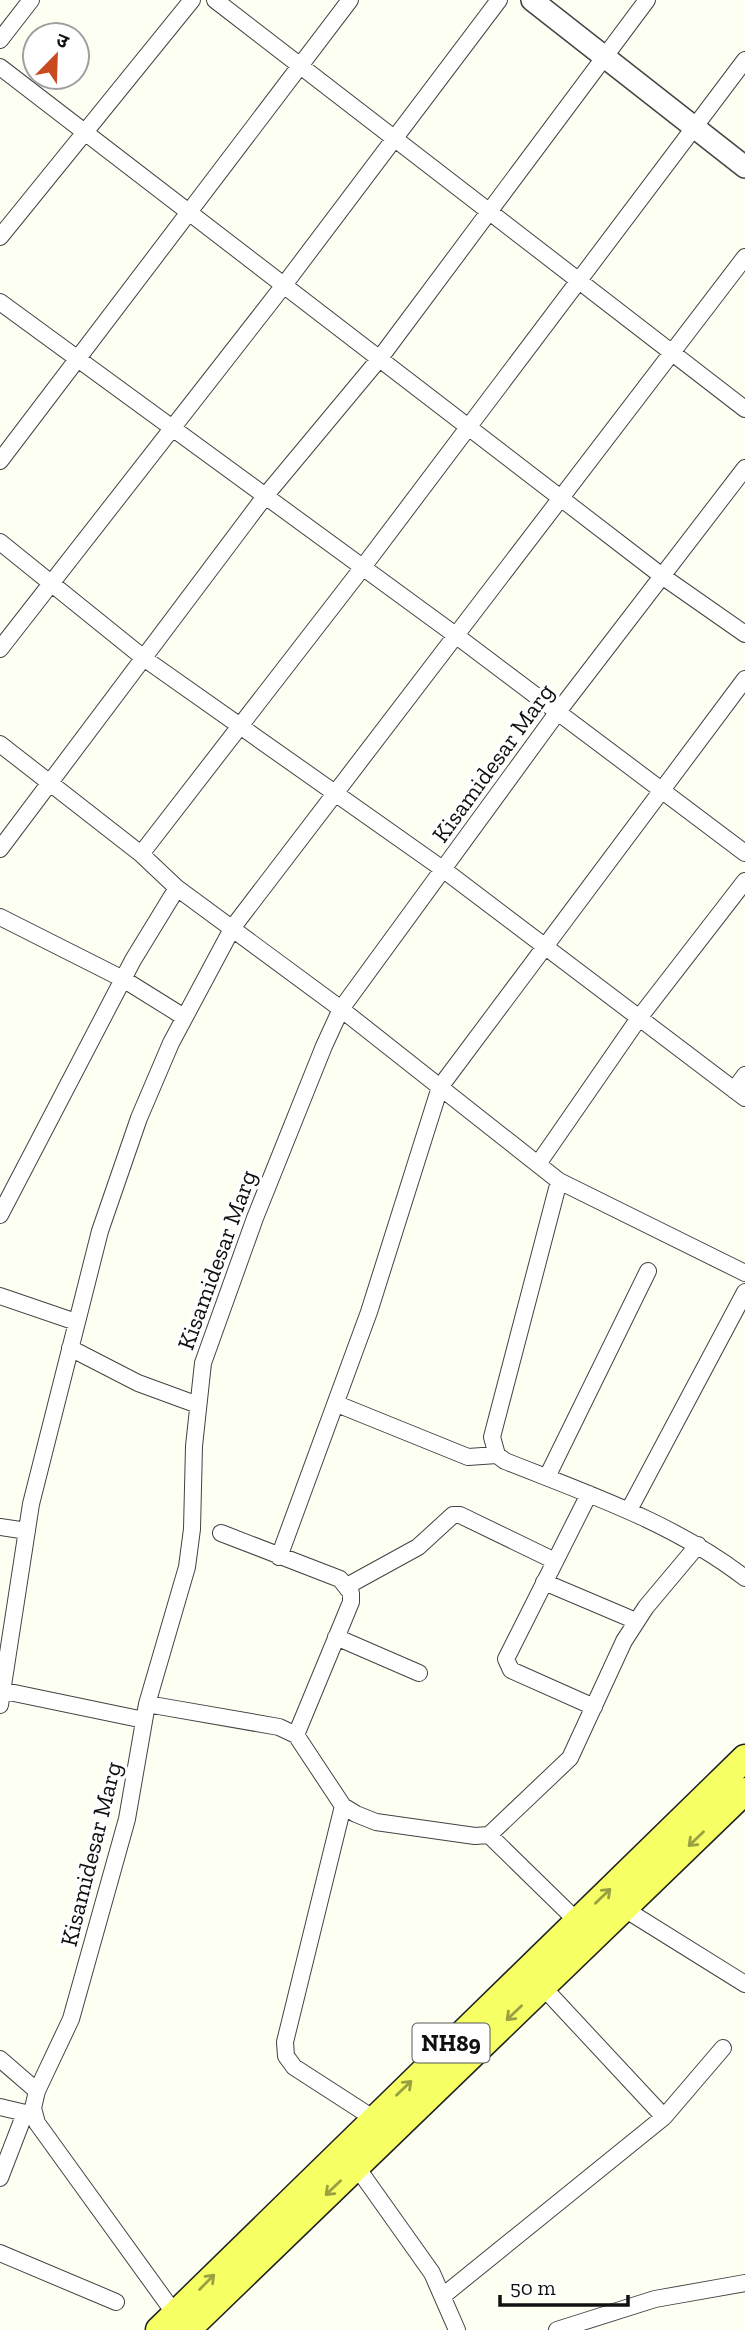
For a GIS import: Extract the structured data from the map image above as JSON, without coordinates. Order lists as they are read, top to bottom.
{
  "streets": {
    "main road": ["NH89"],
    "street": ["Kisamidesar Marg"]
  },
  "scale_bar": "50 m",
  "north": "top right"
}
